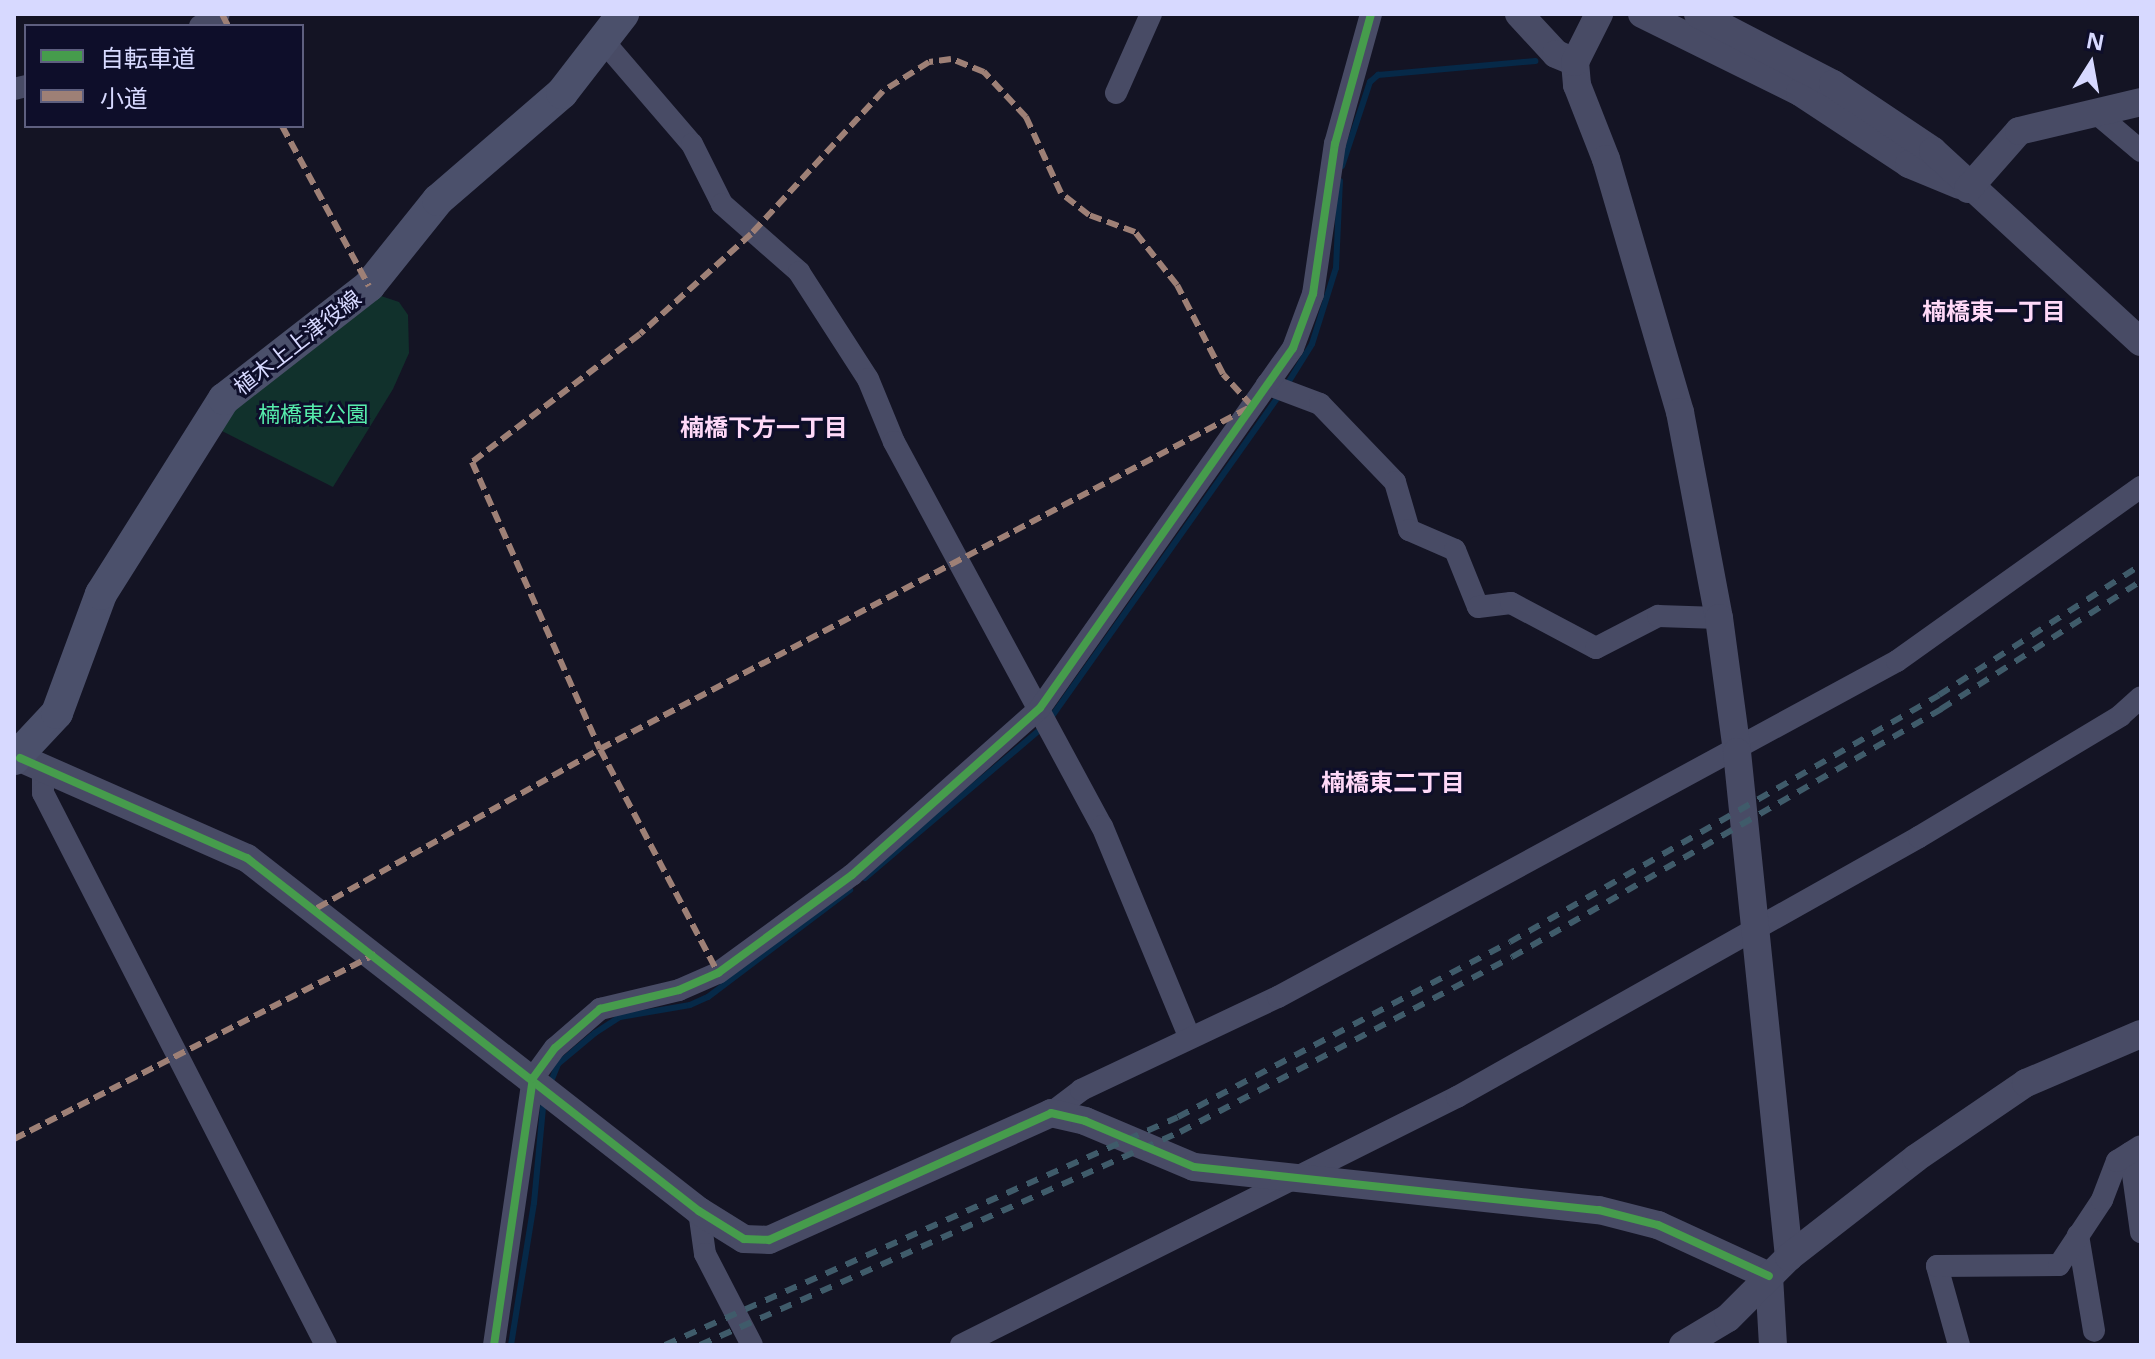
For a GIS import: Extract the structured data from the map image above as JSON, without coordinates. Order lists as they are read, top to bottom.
{
  "streets": {
    "main road": ["植木上上津役線"]
  },
  "districts": ["楠橋東一丁目", "楠橋下方一丁目", "楠橋東二丁目"],
  "parks": ["楠橋東公園"],
  "legend": ["自転車道", "小道"],
  "north": "top"
}
